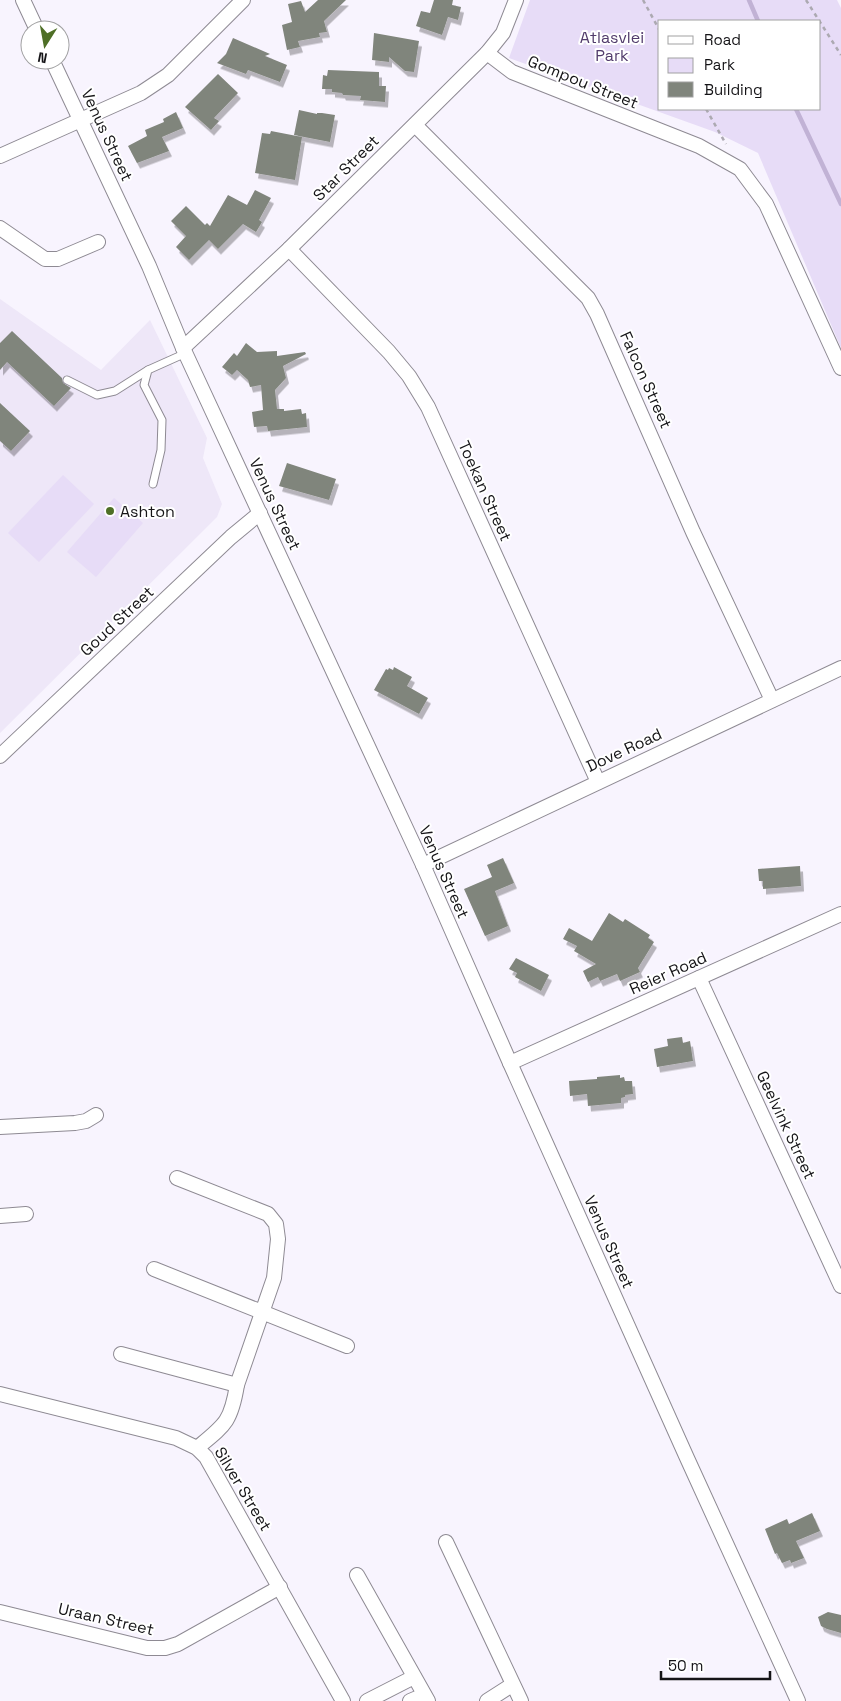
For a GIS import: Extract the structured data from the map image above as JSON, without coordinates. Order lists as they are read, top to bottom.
{
  "streets": {
    "street": [
      "Gompou Street",
      "Venus Street",
      "Star Street",
      "Falcon Street",
      "Toekan Street",
      "Goud Street",
      "Dove Road",
      "Reier Road",
      "Geelvink Street",
      "Silver Street",
      "Uraan Street"
    ]
  },
  "crossings": [
    ["Gompou Street", "Star Street"],
    ["Venus Street", "Star Street"],
    ["Venus Street", "Goud Street"],
    ["Venus Street", "Dove Road"],
    ["Venus Street", "Reier Road"],
    ["Star Street", "Falcon Street"],
    ["Star Street", "Toekan Street"],
    ["Falcon Street", "Dove Road"],
    ["Toekan Street", "Dove Road"],
    ["Reier Road", "Geelvink Street"],
    ["Silver Street", "Uraan Street"]
  ],
  "parks": ["Atlasvlei Park"],
  "places": ["Ashton"],
  "legend": ["Road", "Park", "Building"],
  "scale_bar": "50 m",
  "north": "bottom"
}
